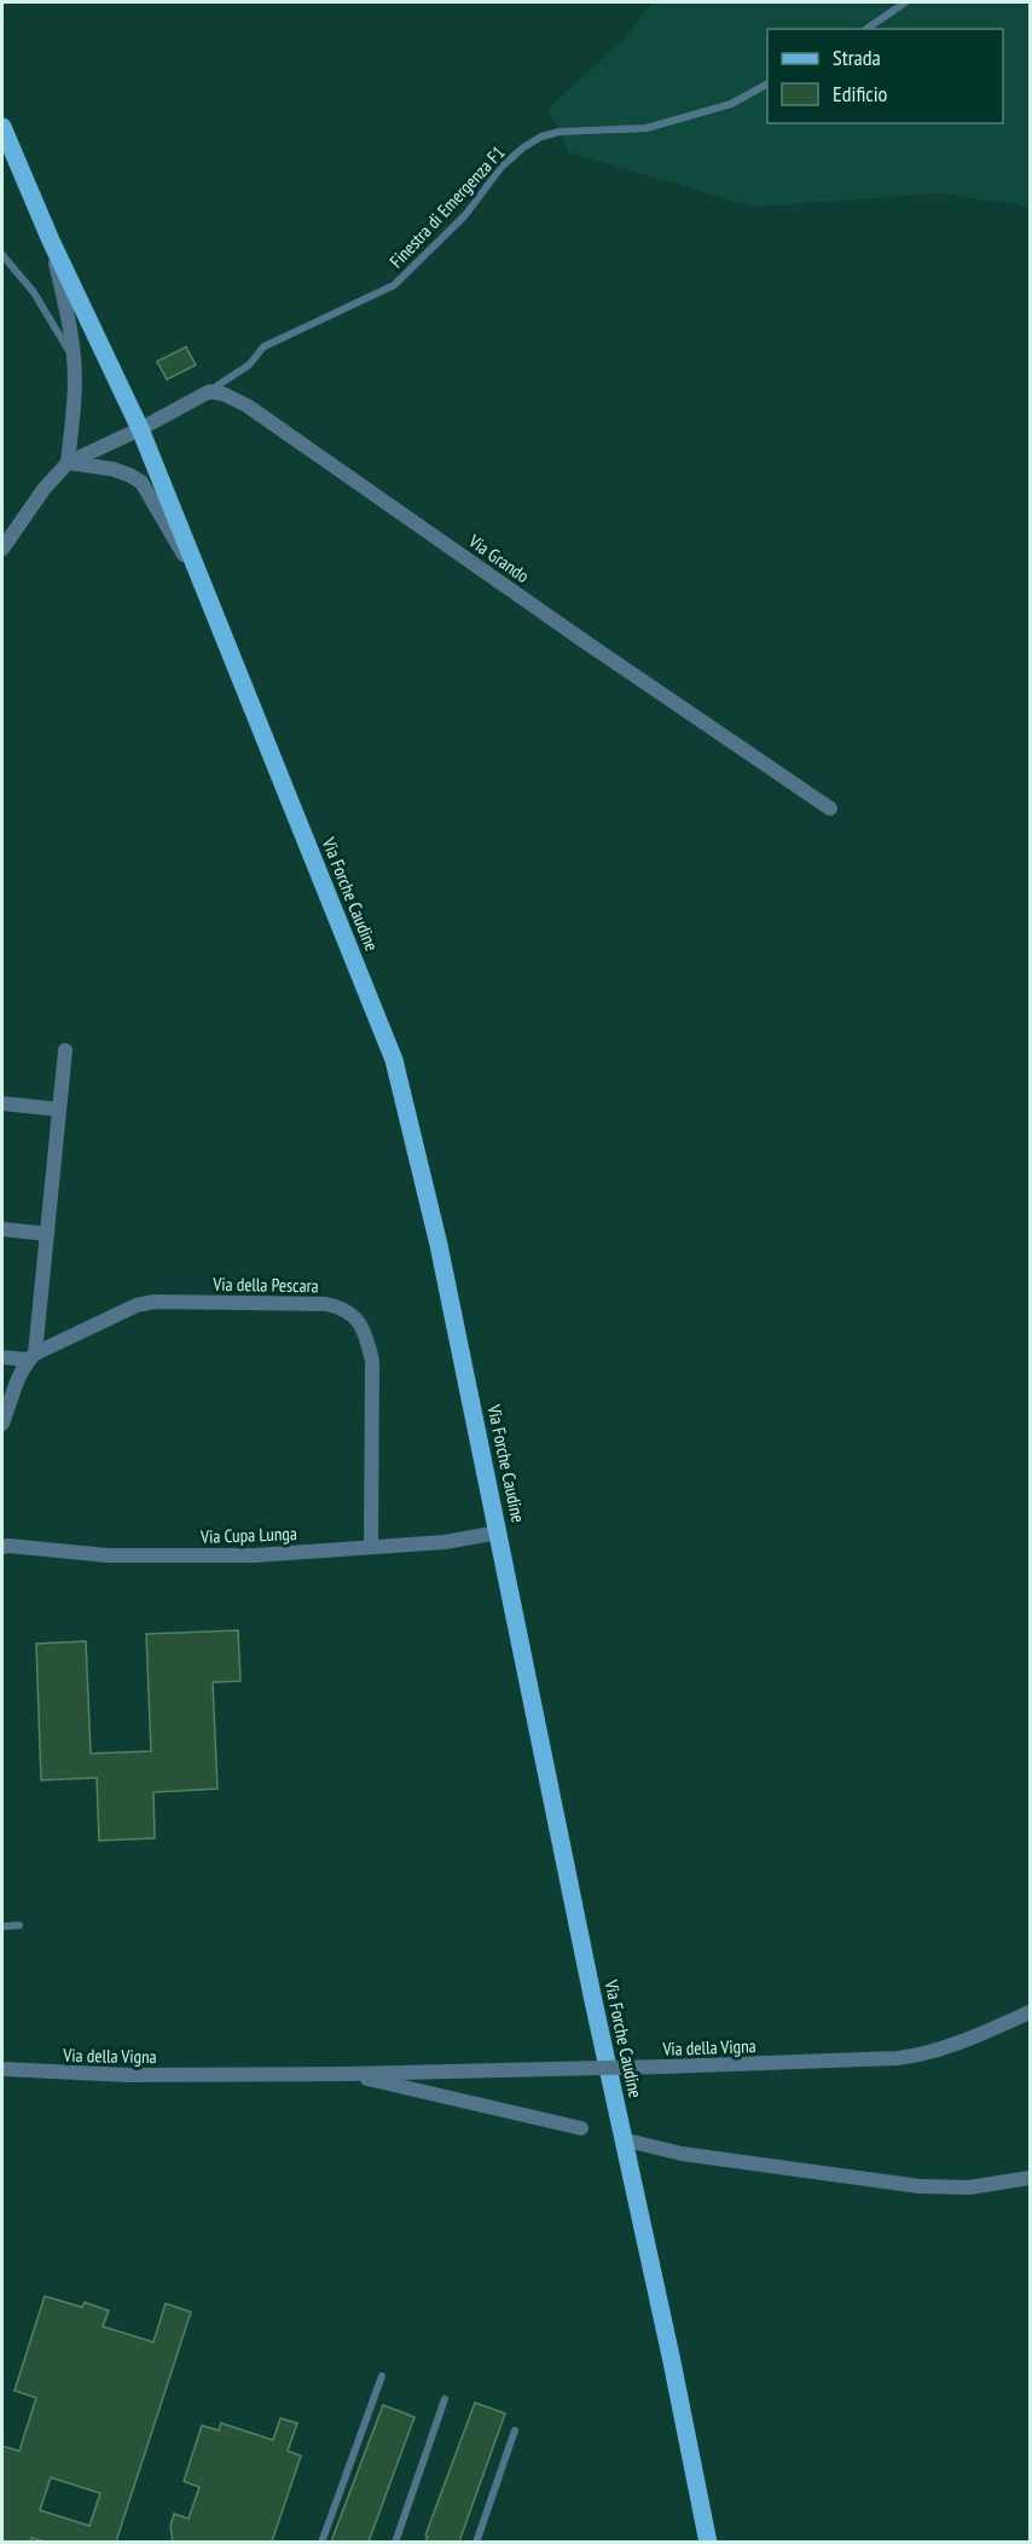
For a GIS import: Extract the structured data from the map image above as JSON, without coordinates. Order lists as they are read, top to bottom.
{
  "streets": {
    "main road": ["Via Forche Caudine"],
    "street": [
      "Via Grando",
      "Via della Pescara",
      "Via Cupa Lunga",
      "Via della Vigna"
    ],
    "lane": ["Finestra di Emergenza F1"]
  },
  "crossings": [
    ["Finestra di Emergenza F1", "Via Grando"],
    ["Via Forche Caudine", "Via Cupa Lunga"],
    ["Via della Pescara", "Via Cupa Lunga"]
  ],
  "legend": ["Strada", "Edificio"]
}
